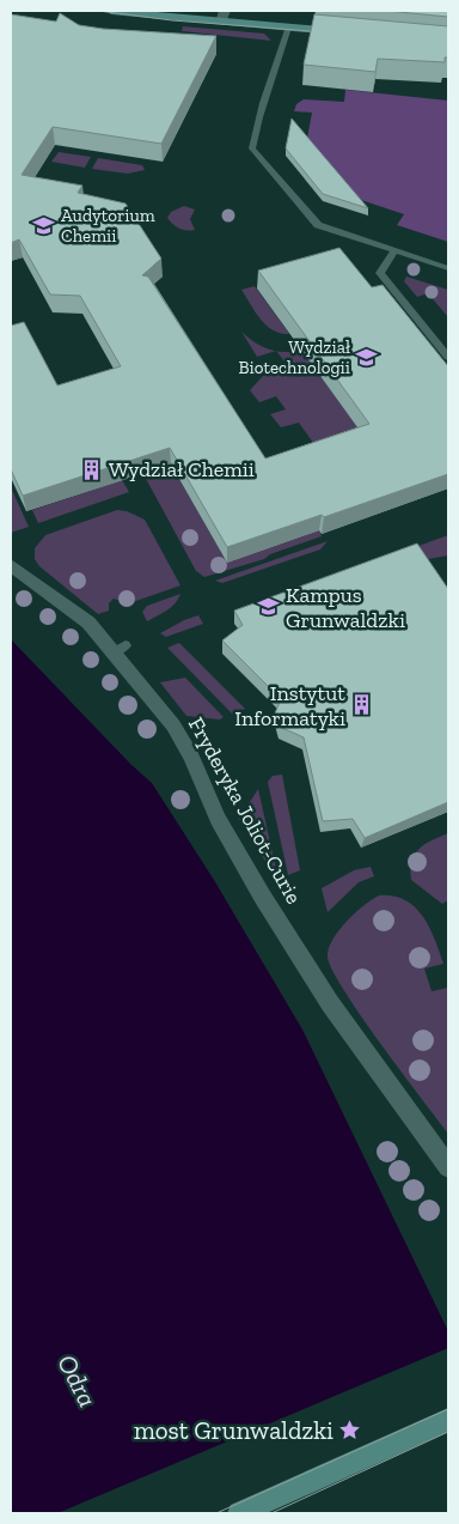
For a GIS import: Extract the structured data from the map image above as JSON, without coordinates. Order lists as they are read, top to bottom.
{
  "streets": {
    "street": ["Fryderyka Joliot-Curie"]
  },
  "water": ["Odra"],
  "places": {
    "school or university": ["Audytorium Chemii", "Wydział Biotechnologii", "Kampus Grunwaldzki"],
    "building": ["Wydział Chemii", "Instytut Informatyki"],
    "place": ["most Grunwaldzki"]
  }
}
